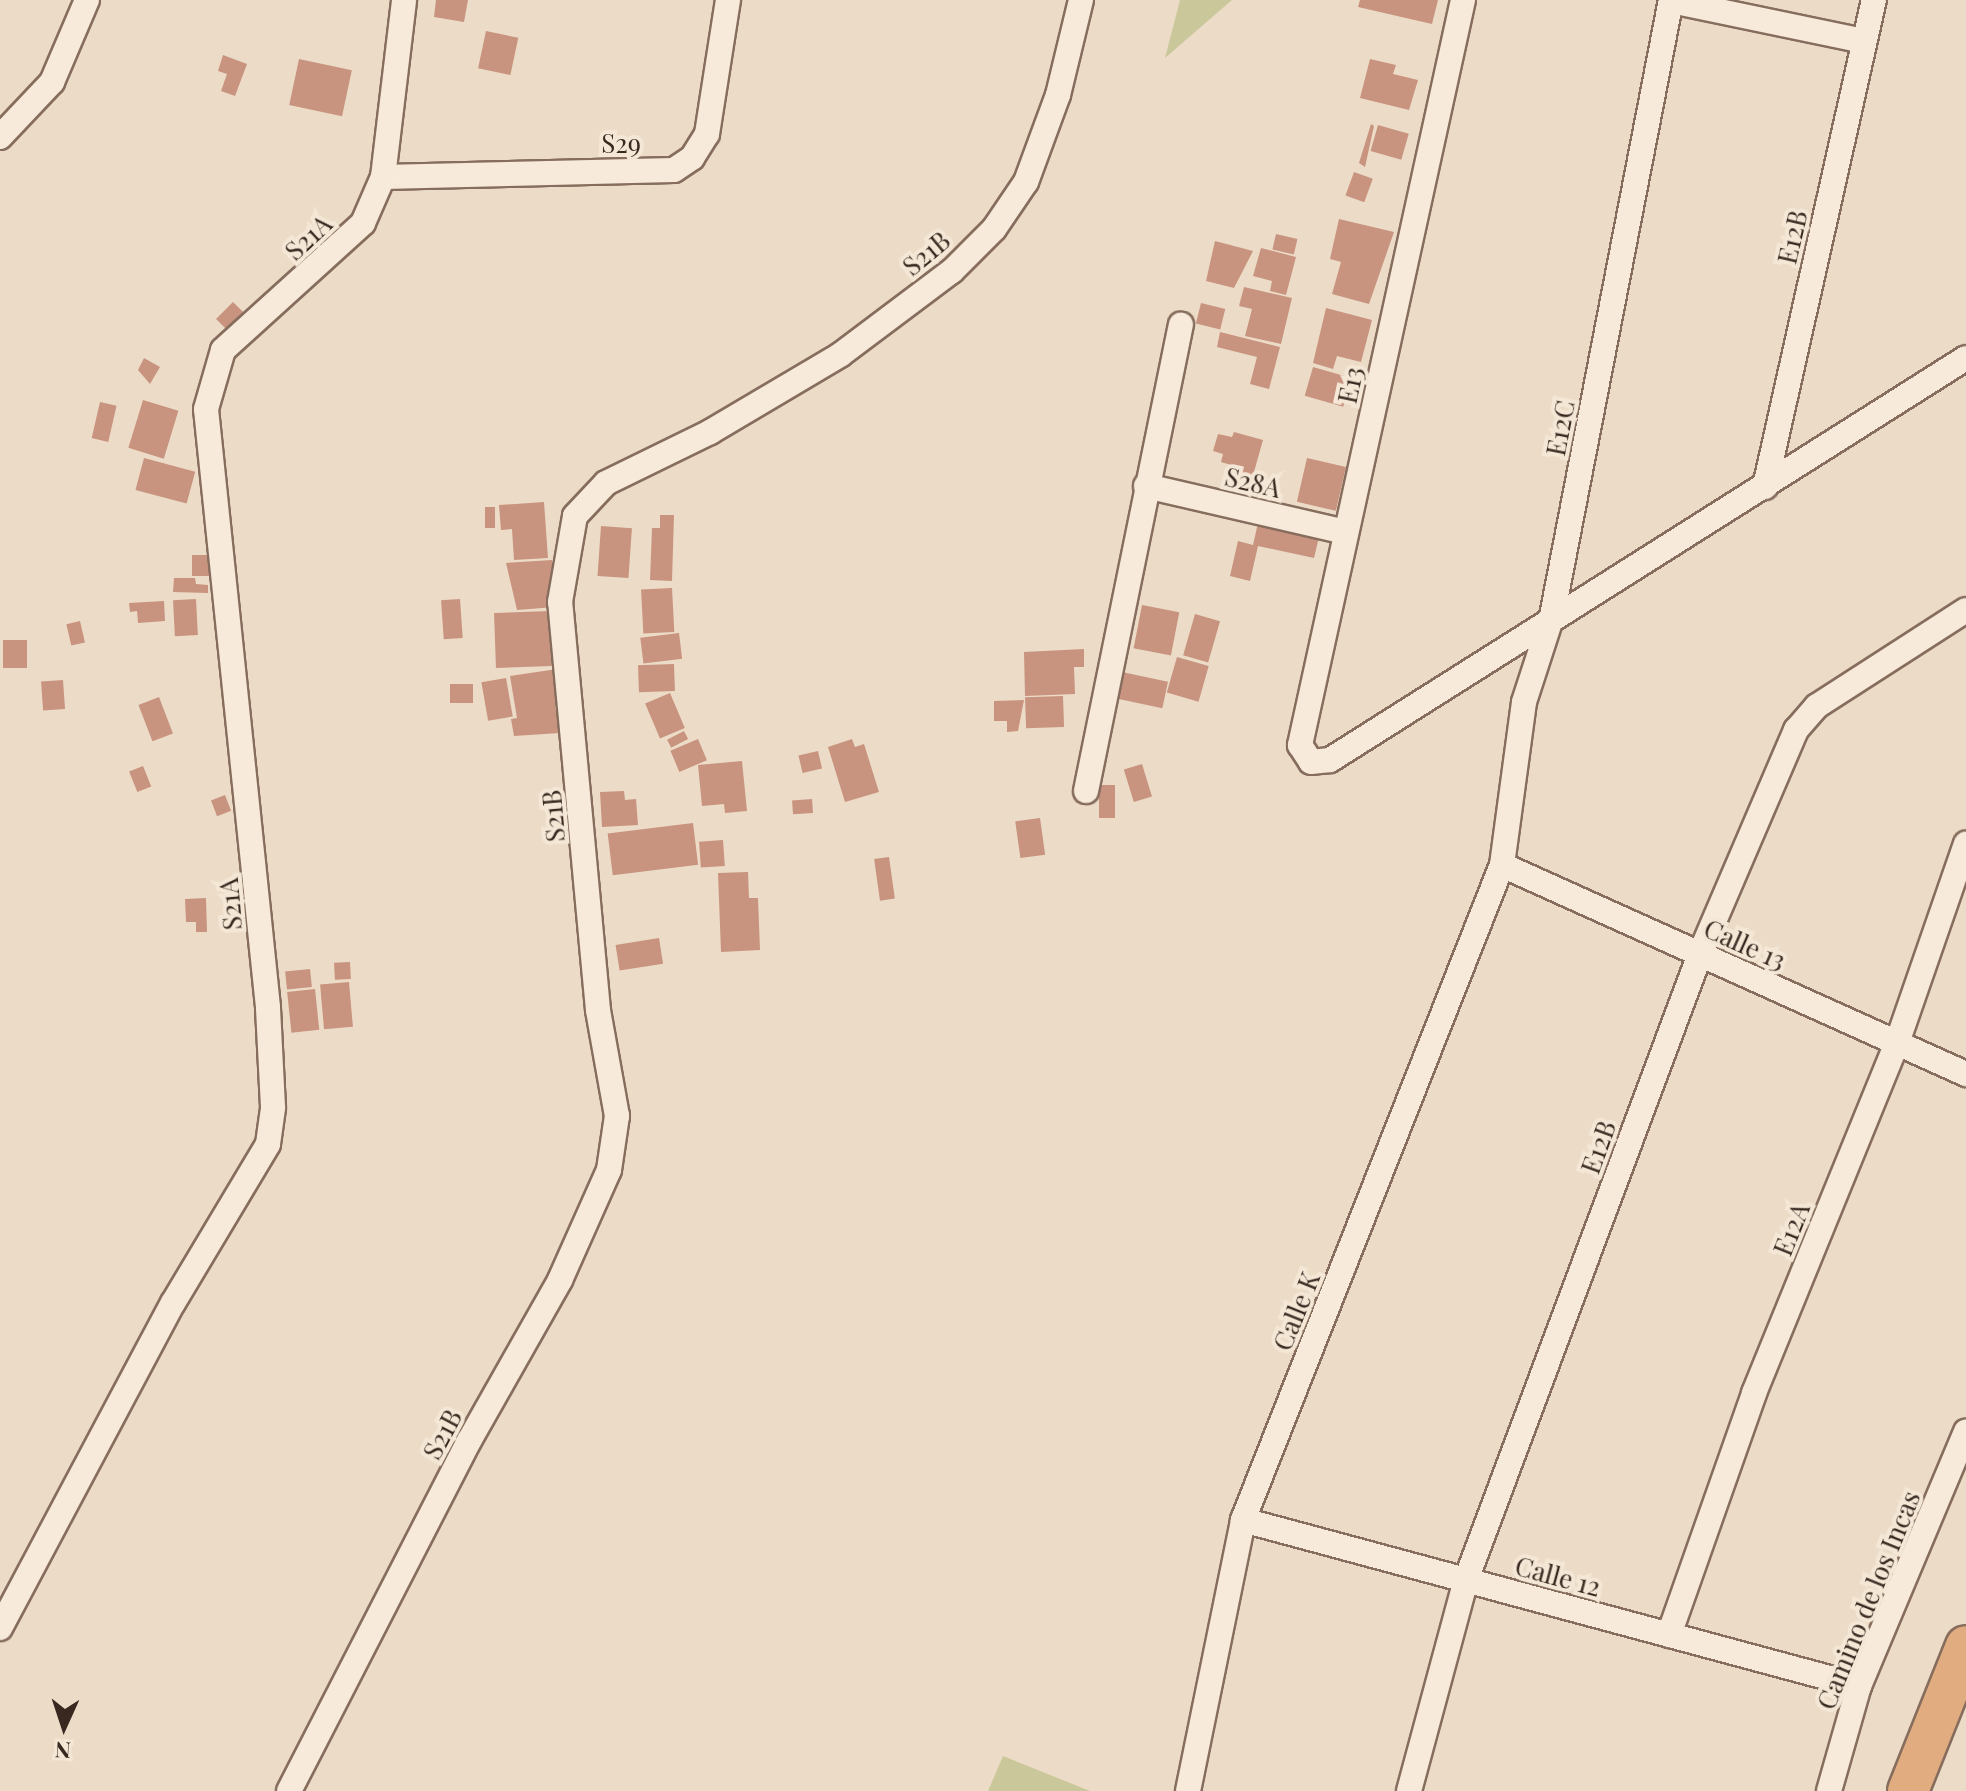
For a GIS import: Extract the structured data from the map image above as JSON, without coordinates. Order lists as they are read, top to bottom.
{
  "streets": {
    "street": [
      "S29",
      "S21A",
      "E12B",
      "S21B",
      "E13",
      "E12C",
      "S28A",
      "Calle 13",
      "E12A",
      "Calle K",
      "Calle 12",
      "Camino de los Incas"
    ]
  },
  "crossings": [
    ["S29", "S21A"],
    ["E12B", "Calle 13"],
    ["E12B", "Calle 12"],
    ["E13", "E12C"],
    ["E13", "S28A"],
    ["E12C", "Calle 13"],
    ["E12C", "Calle K"],
    ["Calle 13", "E12A"],
    ["Calle 13", "Calle K"],
    ["E12A", "Calle 12"],
    ["Calle K", "Calle 12"],
    ["Calle 12", "Camino de los Incas"]
  ],
  "north": "bottom"
}
